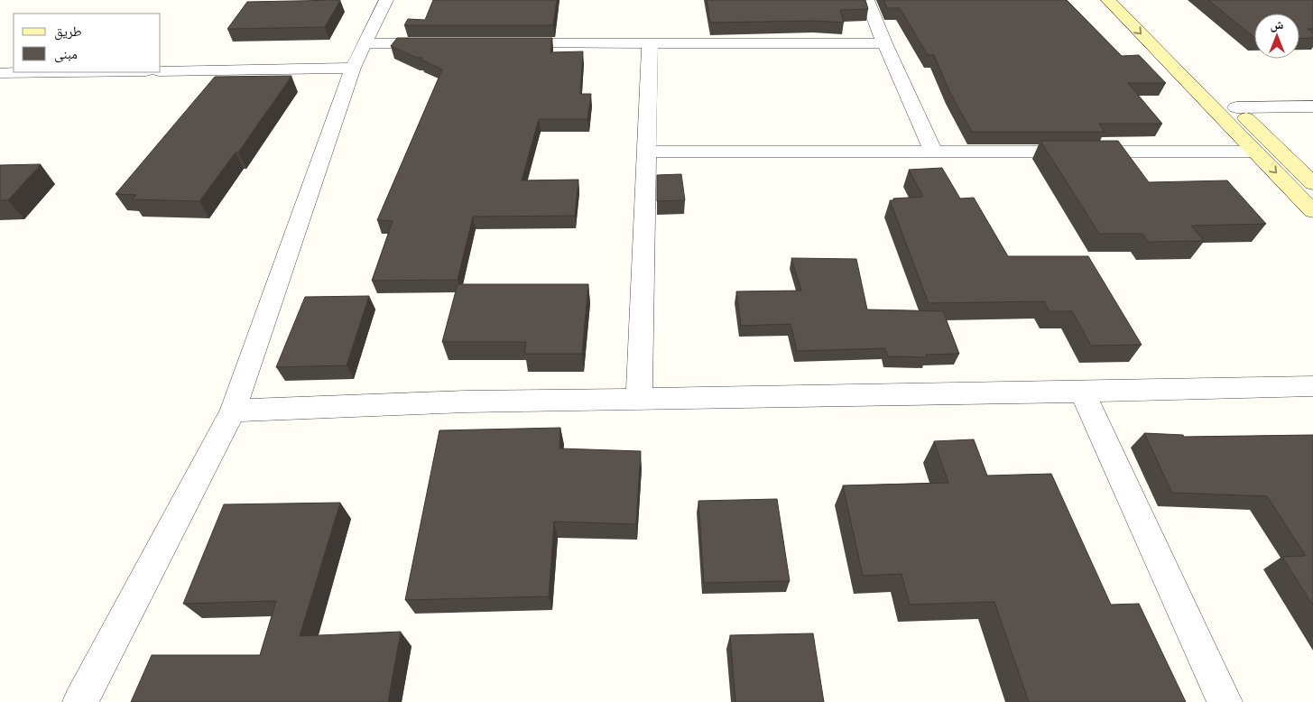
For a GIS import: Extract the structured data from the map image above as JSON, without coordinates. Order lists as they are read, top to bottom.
{
  "legend": ["طريق", "مبنى"],
  "north": "top"
}
